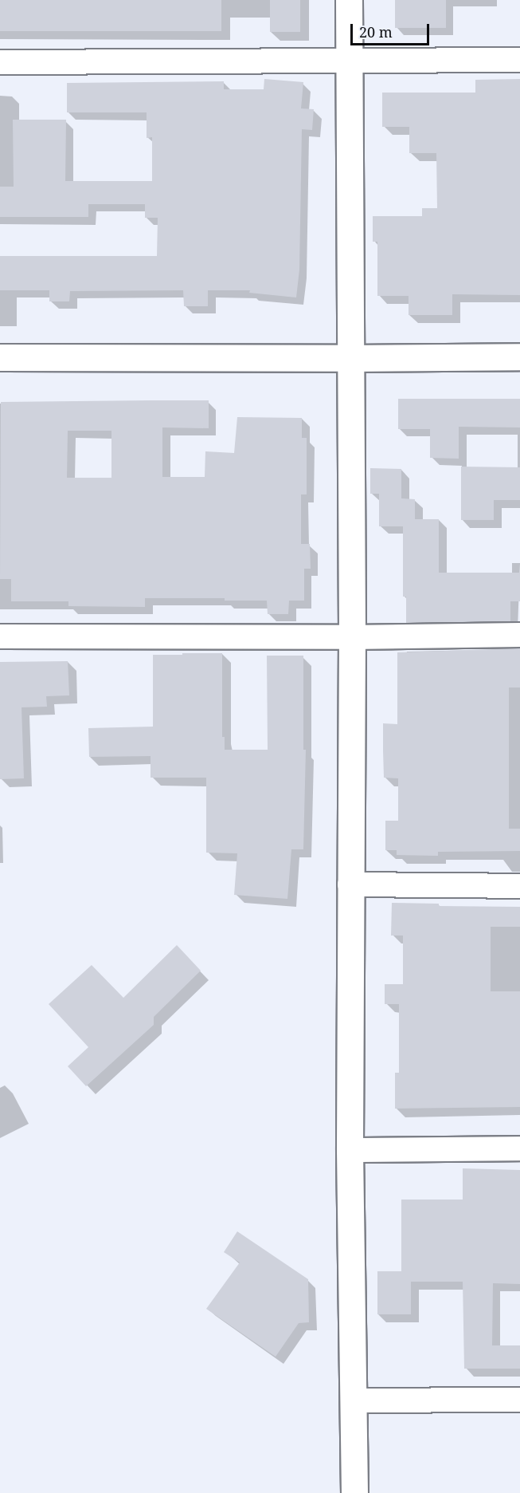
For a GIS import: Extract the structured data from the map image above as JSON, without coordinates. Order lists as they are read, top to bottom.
{
  "scale_bar": "20 m"
}
